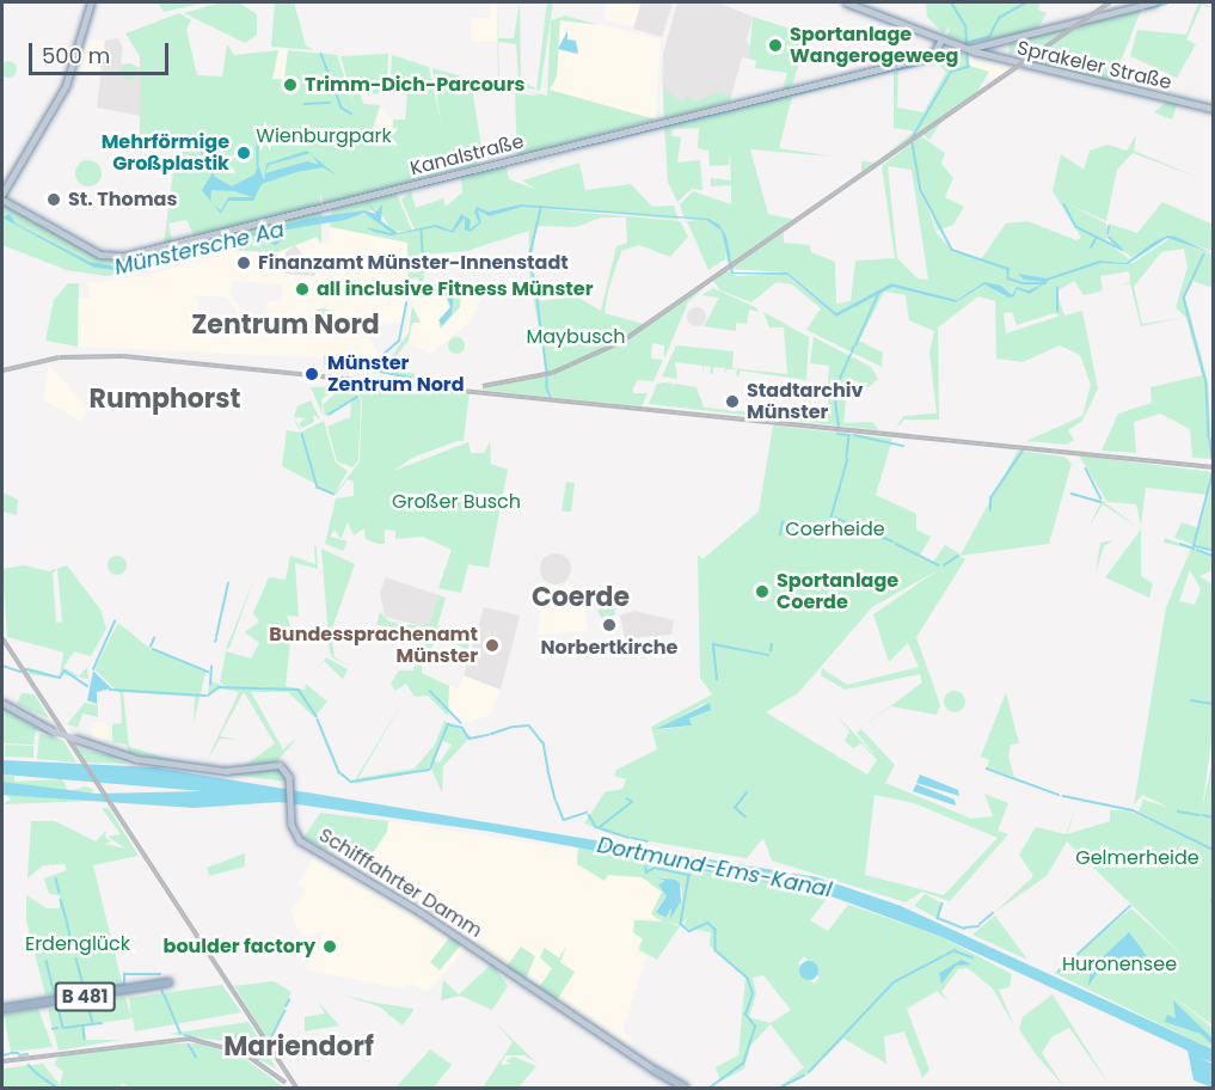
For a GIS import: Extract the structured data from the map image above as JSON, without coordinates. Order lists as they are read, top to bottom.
{
  "streets": {
    "highway": ["B 481"],
    "main road": ["Sprakeler Straße", "Kanalstraße", "Schifffahrter Damm"]
  },
  "crossings": [
    ["Sprakeler Straße", "Kanalstraße"]
  ],
  "districts": [
    "Zentrum Nord",
    "Rumphorst",
    "Coerde",
    "Mariendorf"
  ],
  "water": ["Münstersche Aa", "Dortmund-Ems-Kanal"],
  "parks": [
    "Wienburgpark",
    "Maybusch",
    "Großer Busch",
    "Coerheide",
    "Gelmerheide",
    "Erdenglück",
    "Huronensee"
  ],
  "places": [
    "Sportanlage Wangerogeweeg",
    "Trimm-Dich-Parcours",
    "Mehrförmige Großplastik",
    "St. Thomas",
    "Finanzamt Münster-Innenstadt",
    "all inclusive Fitness Münster",
    "Münster Zentrum Nord",
    "Stadtarchiv Münster",
    "Sportanlage Coerde",
    "Norbertkirche",
    "Bundessprachenamt Münster",
    "boulder factory"
  ],
  "scale_bar": "500 m"
}
